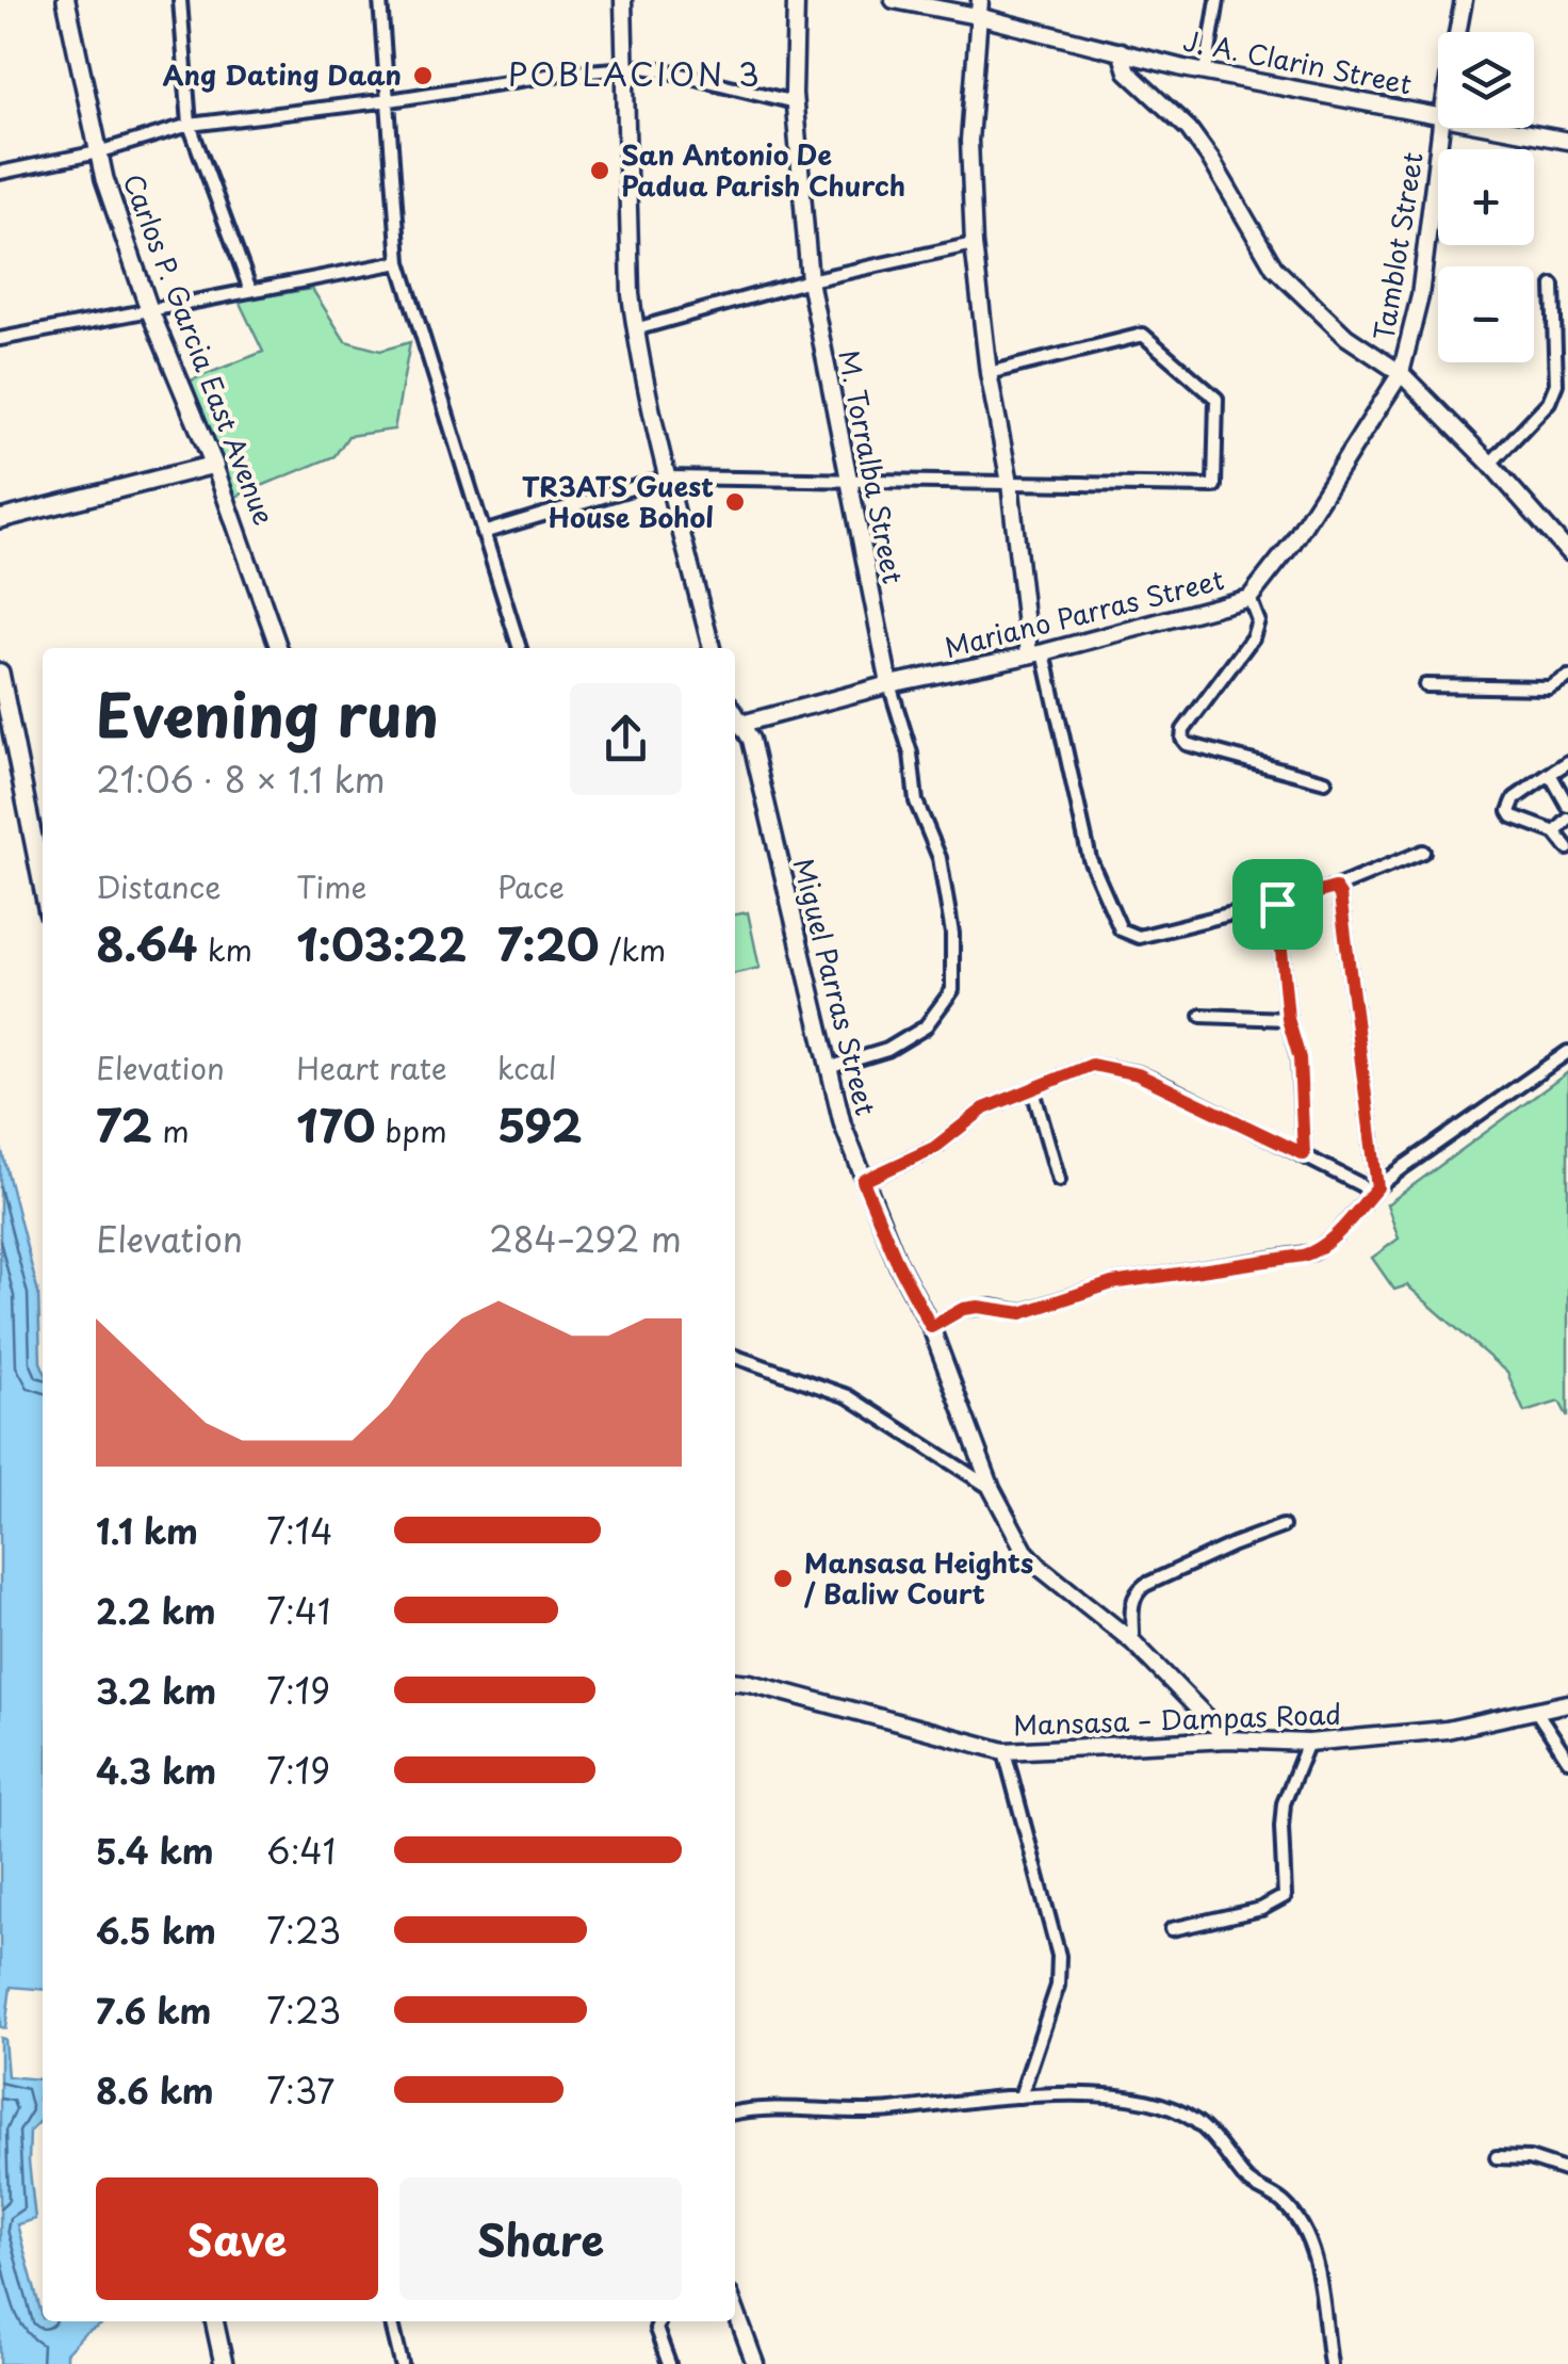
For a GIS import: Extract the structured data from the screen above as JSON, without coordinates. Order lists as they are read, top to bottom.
{
  "streets": {
    "main road": ["Carlos P. Garcia East Avenue"],
    "street": [
      "J. A. Clarin Street",
      "Tamblot Street",
      "M. Torralba Street",
      "Mariano Parras Street",
      "Miguel Parras Street",
      "Mansasa – Dampas Road"
    ]
  },
  "crossings": [
    ["Tamblot Street", "Mariano Parras Street"],
    ["M. Torralba Street", "Mariano Parras Street"],
    ["M. Torralba Street", "Miguel Parras Street"],
    ["Mariano Parras Street", "Miguel Parras Street"],
    ["Miguel Parras Street", "Mansasa – Dampas Road"]
  ],
  "districts": ["POBLACION 3"],
  "places": [
    "Ang Dating Daan",
    "San Antonio De Padua Parish Church",
    "TR3ATS Guest House Bohol",
    "Mansasa Heights / Baliw Court"
  ],
  "page": {
    "map_buttons": ["+", "−"],
    "heading": ["Evening run", "21:06 · 8 × 1.1 km"],
    "stats": [
      ["Distance", "8.64 km"],
      ["Time", "1:03:22"],
      ["Pace", "7:20 /km"],
      ["Elevation", "72 m"],
      ["Heart rate", "170 bpm"],
      ["kcal", "592"]
    ],
    "chart": ["Elevation", "284–292 m"],
    "list": [
      {
        "name": "1.1 km",
        "note": "7:14"
      },
      {
        "name": "2.2 km",
        "note": "7:41"
      },
      {
        "name": "3.2 km",
        "note": "7:19"
      },
      {
        "name": "4.3 km",
        "note": "7:19"
      },
      {
        "name": "5.4 km",
        "note": "6:41"
      },
      {
        "name": "6.5 km",
        "note": "7:23"
      },
      {
        "name": "7.6 km",
        "note": "7:23"
      },
      {
        "name": "8.6 km",
        "note": "7:37"
      }
    ],
    "buttons": ["Save", "Share"]
  }
}
